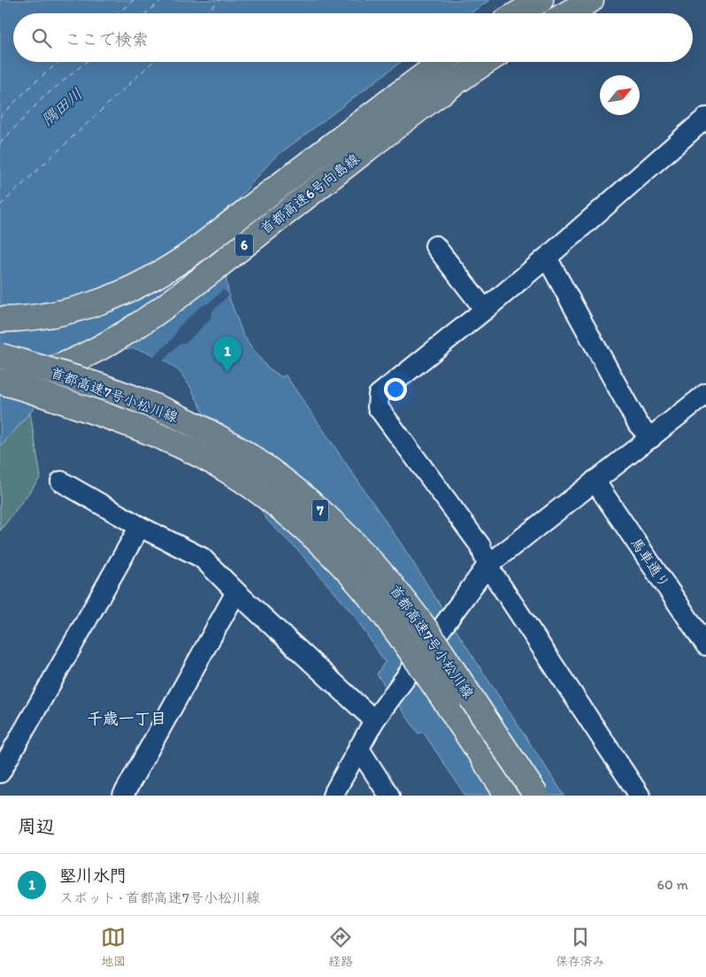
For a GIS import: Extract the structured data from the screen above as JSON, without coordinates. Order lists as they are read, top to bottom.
{
  "streets": {
    "highway": [
      "首都高速6号向島線",
      "6",
      "首都高速7号小松川線",
      "7"
    ],
    "street": ["馬車通り"]
  },
  "crossings": [
    ["首都高速6号向島線", "首都高速7号小松川線"]
  ],
  "districts": ["千歳一丁目"],
  "water": ["隅田川"],
  "north": "top right",
  "page": {
    "search": "ここで検索",
    "pins": "1",
    "heading": "周辺",
    "list": [
      {
        "mark": "1",
        "name": "堅川水門",
        "note": "スポット · 首都高速7号小松川線",
        "value": "60 m"
      }
    ],
    "nav": ["地図", "経路", "保存済み"]
  }
}
